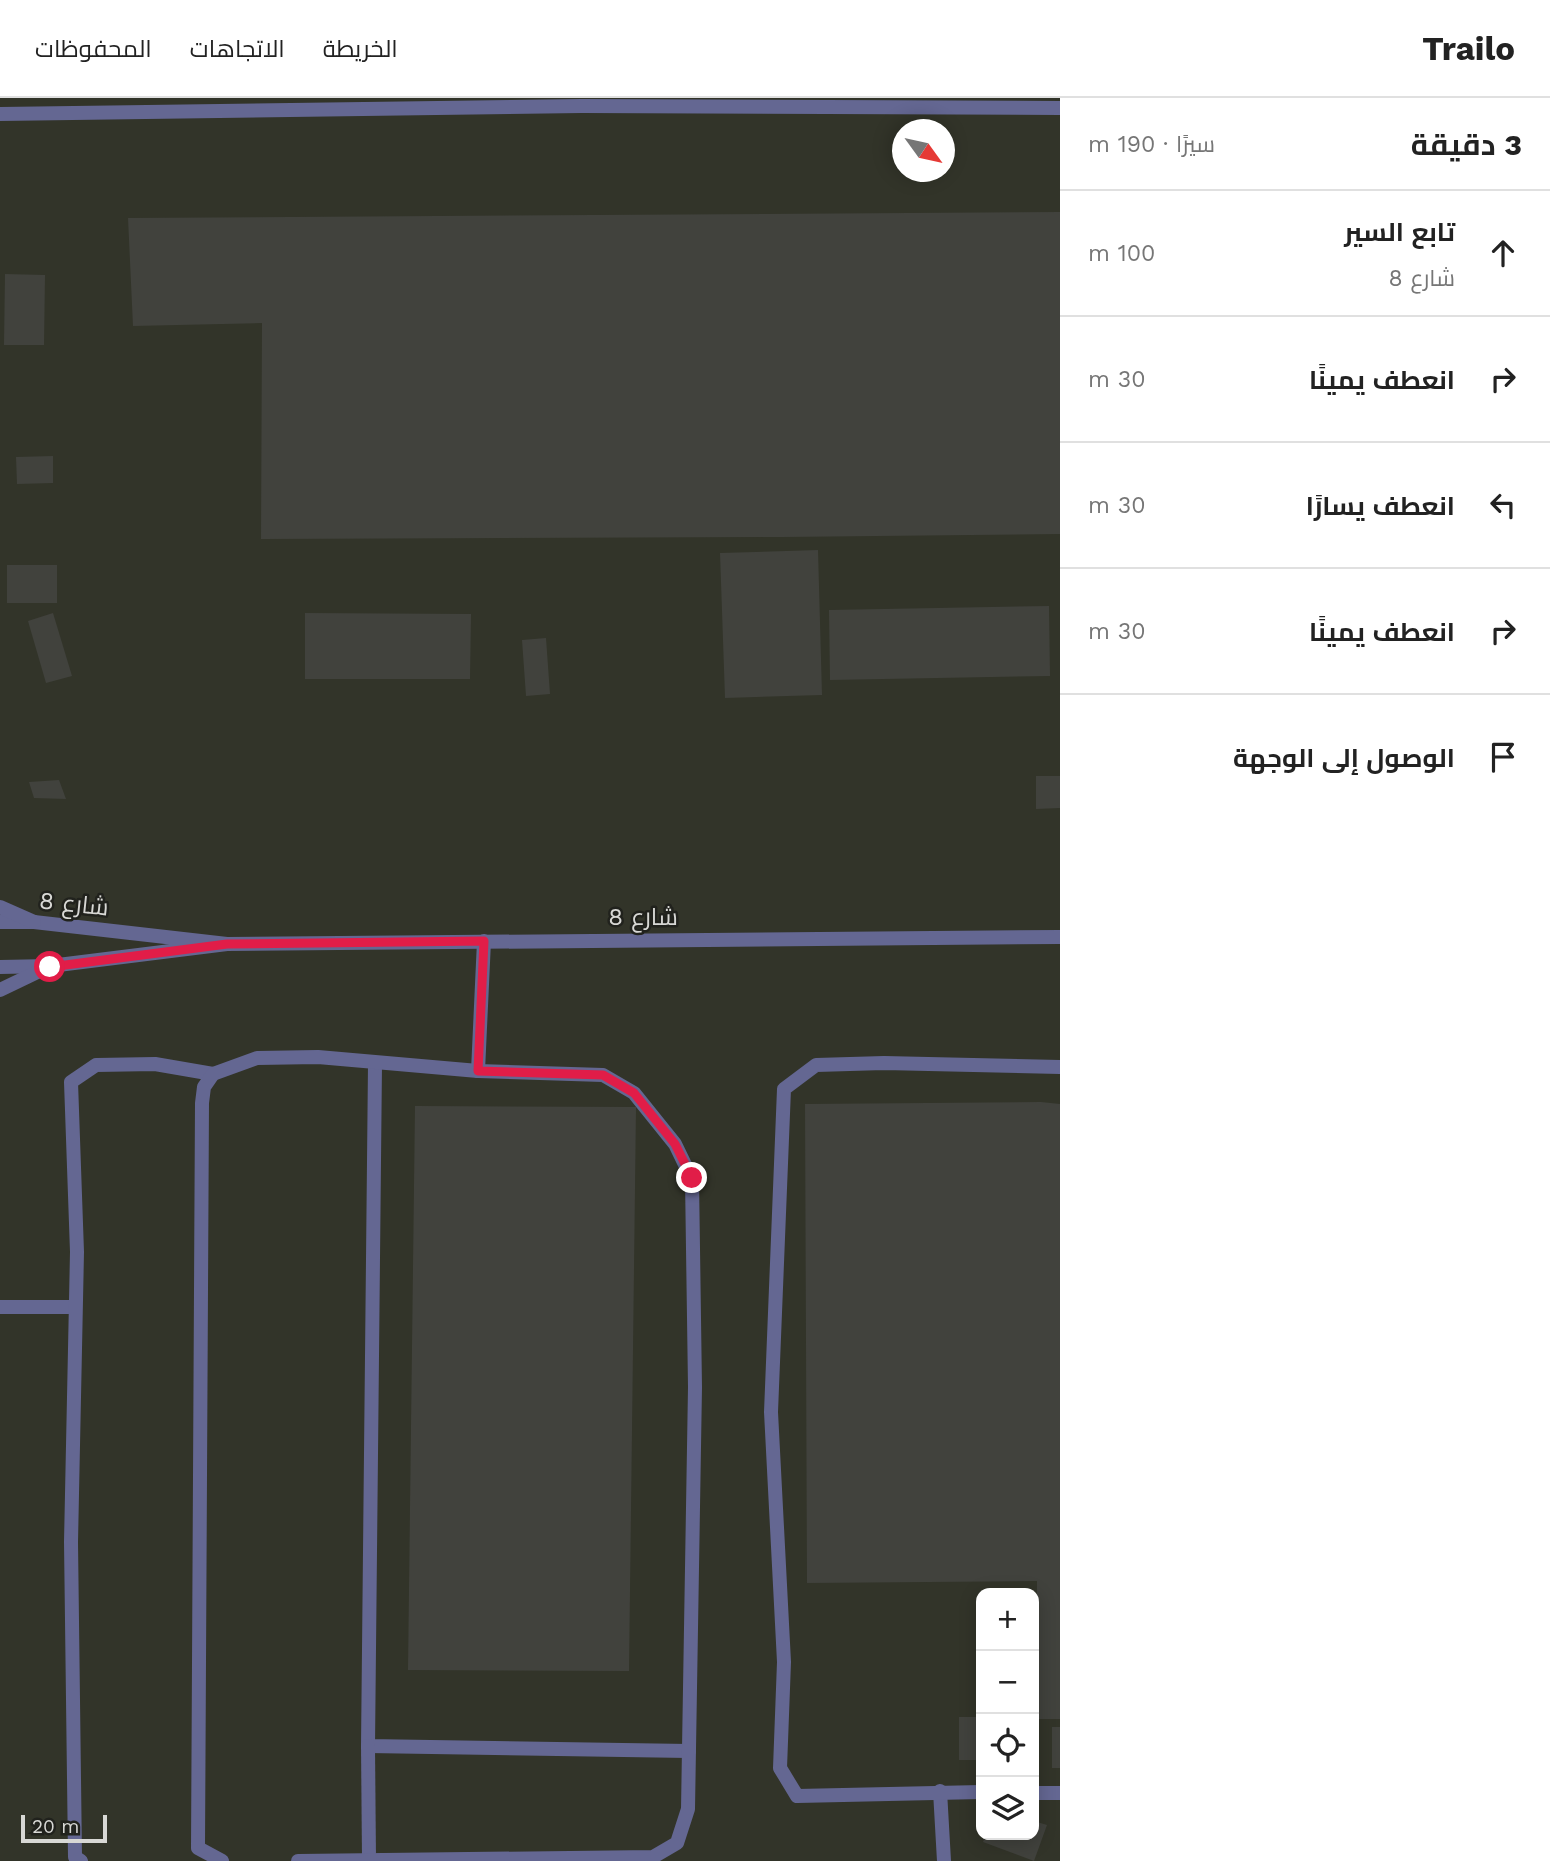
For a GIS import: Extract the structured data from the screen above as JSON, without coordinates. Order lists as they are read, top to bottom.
{
  "streets": {
    "street": ["شارع 8"]
  },
  "scale_bar": "20 m",
  "north": "bottom right",
  "page": {
    "header": "Trailo",
    "nav": ["الخريطة", "الاتجاهات", "المحفوظات"],
    "heading": ["3 دقيقة", "سيرًا · 190 m"],
    "list": [
      ["تابع السير", "شارع 8", "100 m"],
      ["انعطف يمينًا", "30 m"],
      ["انعطف يسارًا", "30 m"],
      ["انعطف يمينًا", "30 m"],
      "الوصول إلى الوجهة"
    ],
    "map_buttons": ["+", "−"],
    "scale": "20 m"
  }
}
